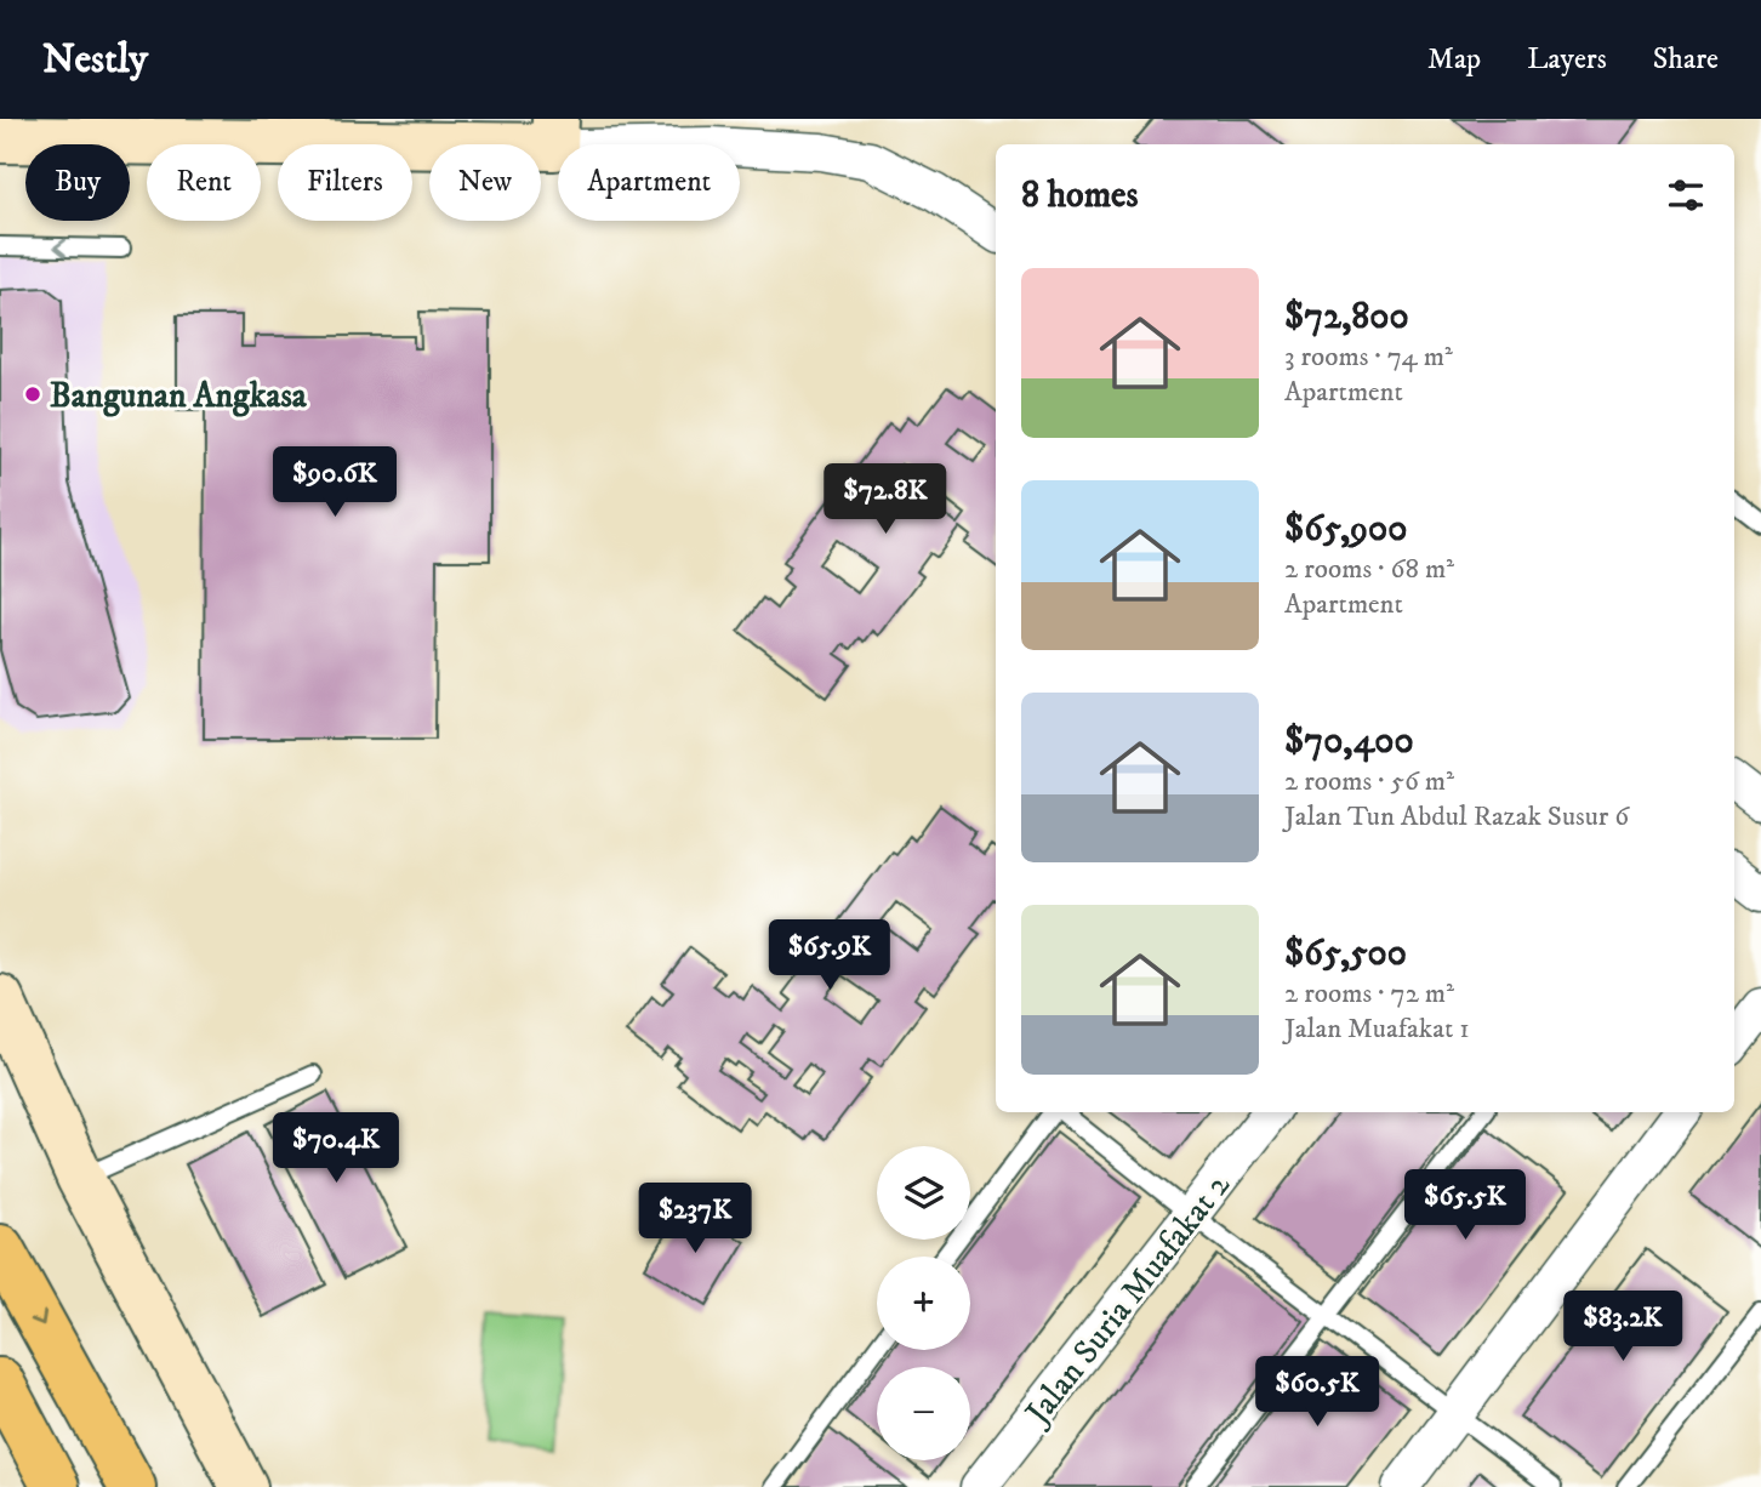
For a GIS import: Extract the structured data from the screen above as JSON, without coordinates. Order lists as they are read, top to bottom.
{
  "streets": {
    "street": ["Jalan Suria Muafakat 2"]
  },
  "places": ["Bangunan Angkasa"],
  "page": {
    "header": "Nestly",
    "nav": ["Map", "Layers", "Share"],
    "chip": [
      "Buy",
      "Rent",
      "Filters",
      "New",
      "Apartment"
    ],
    "heading": "8 homes",
    "list": [
      {
        "name": "$72,800",
        "note": "3 rooms · 74 m² · Apartment"
      },
      {
        "name": "$65,900",
        "note": "2 rooms · 68 m² · Apartment"
      },
      {
        "name": "$70,400",
        "note": "2 rooms · 56 m² · Jalan Tun Abdul Razak Susur 6"
      },
      {
        "name": "$65,500",
        "note": "2 rooms · 72 m² · Jalan Muafakat 1"
      }
    ],
    "price": [
      "$90.6K",
      "$72.8K",
      "$65.9K",
      "$70.4K",
      "$65.5K",
      "$237K",
      "$83.2K",
      "$60.5K"
    ],
    "map_buttons": ["+", "−"]
  }
}
